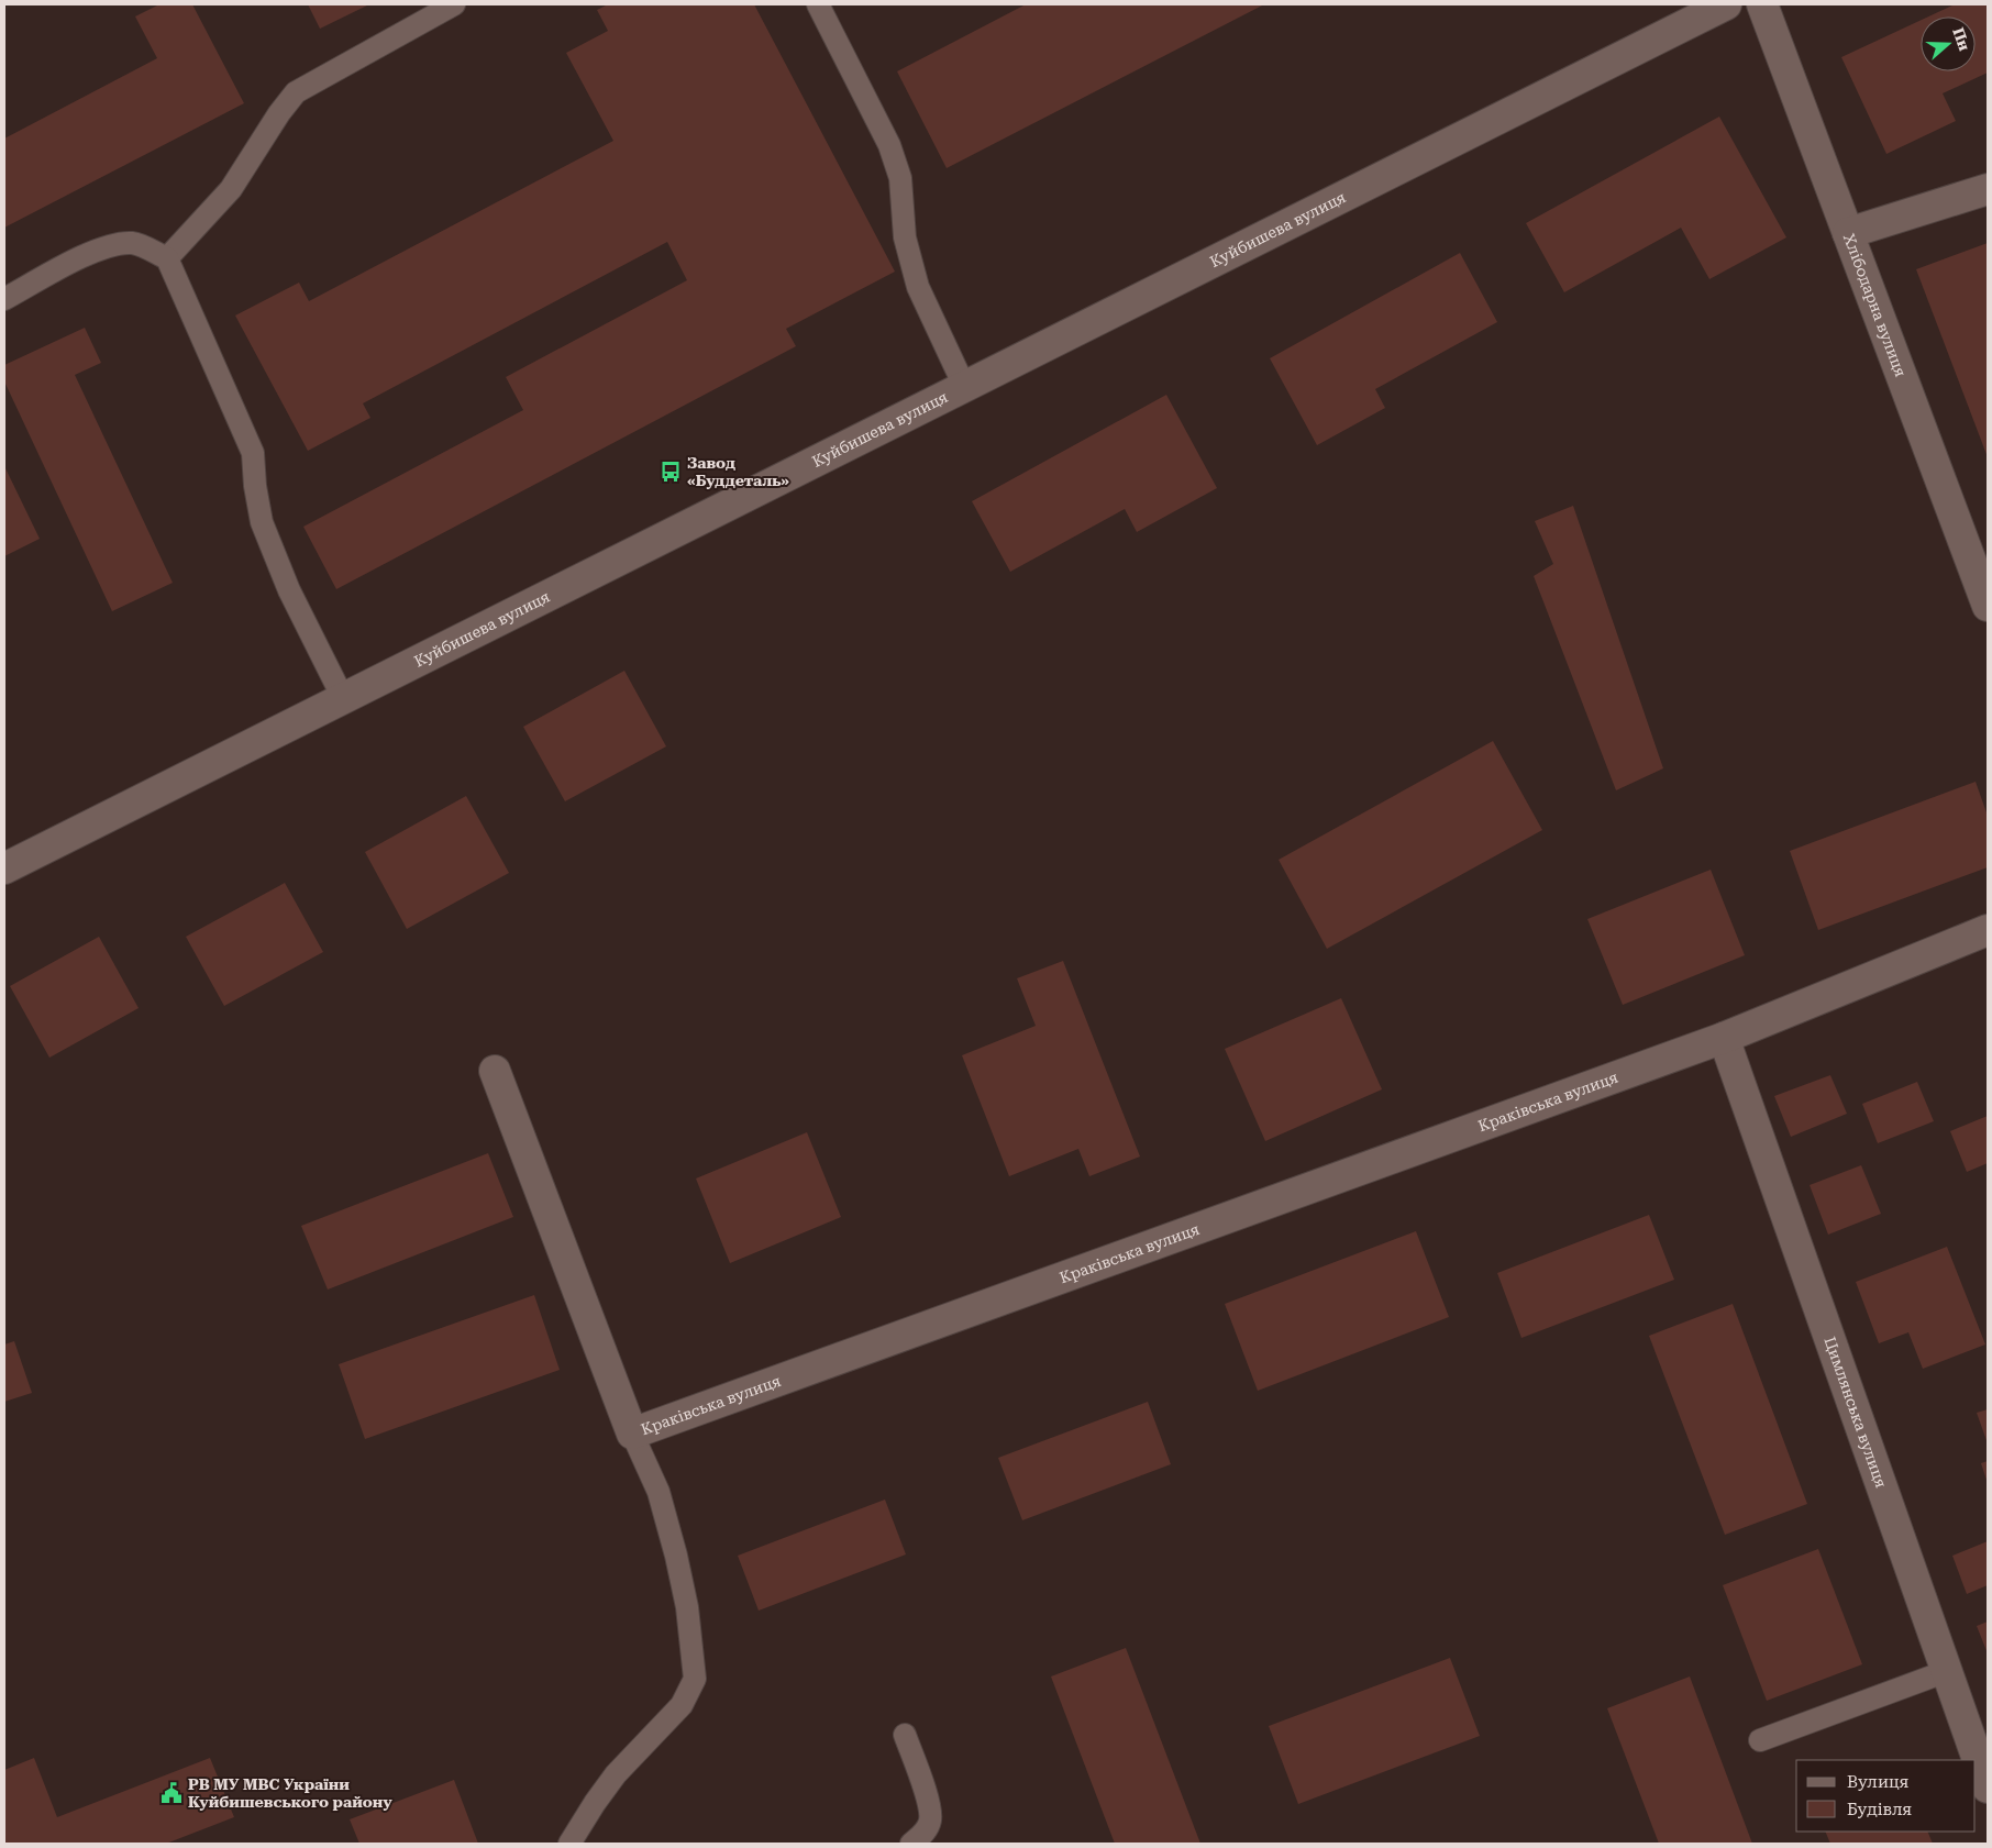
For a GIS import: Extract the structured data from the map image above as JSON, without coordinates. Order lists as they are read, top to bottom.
{
  "streets": {
    "street": [
      "Куйбишева вулиця",
      "Хлібодарна вулиця",
      "Краківська вулиця",
      "Цимлянська вулиця"
    ]
  },
  "crossings": [
    ["Краківська вулиця", "Цимлянська вулиця"]
  ],
  "places": {
    "bus stop": ["Завод «Буддеталь»"],
    "public building": ["РВ МУ МВС України Куйбишевського району"]
  },
  "legend": ["Вулиця", "Будівля"],
  "north": "right"
}
